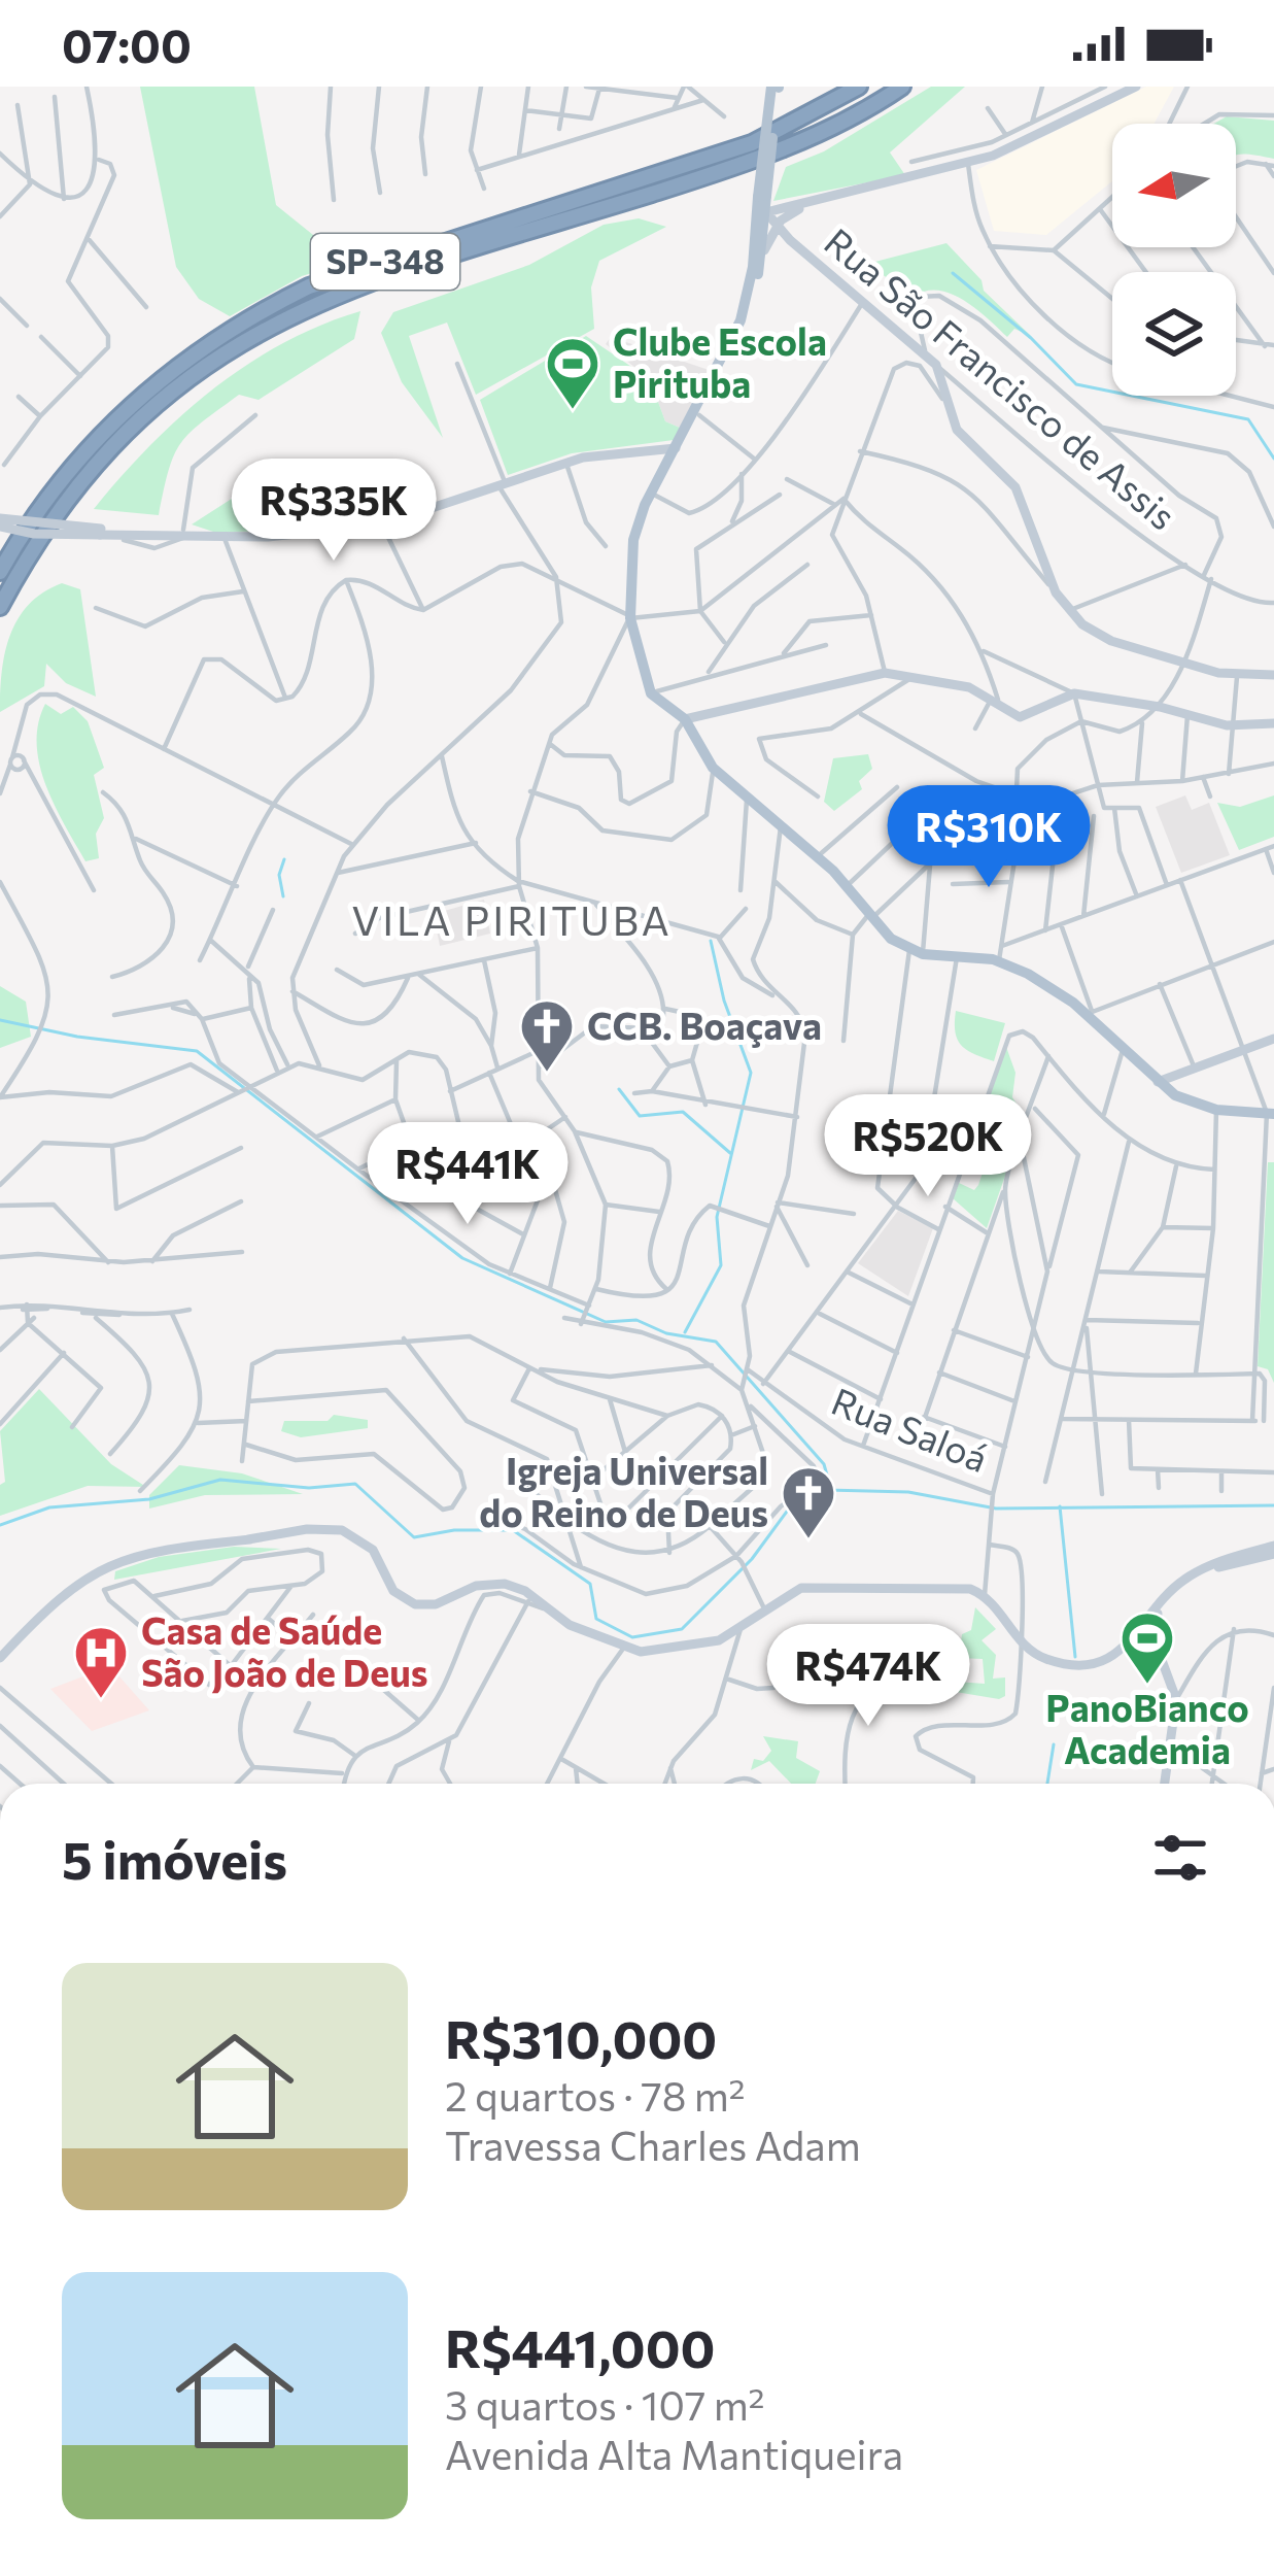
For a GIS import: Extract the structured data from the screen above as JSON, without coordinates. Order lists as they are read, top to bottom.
{
  "streets": {
    "highway": ["SP-348"],
    "main road": ["Rua São Francisco de Assis"],
    "street": ["Rua Saloá"]
  },
  "districts": ["VILA PIRITUBA"],
  "places": {
    "sports": ["Clube Escola Pirituba", "PanoBianco Academia"],
    "church": ["CCB. Boaçava", "Igreja Universal do Reino de Deus"],
    "hospital": ["Casa de Saúde São João de Deus"]
  },
  "north": "left",
  "page": {
    "status": "07:00",
    "price": [
      "R$335K",
      "R$310K",
      "R$520K",
      "R$441K",
      "R$474K"
    ],
    "heading": "5 imóveis",
    "list": [
      {
        "name": "R$310,000",
        "note": "2 quartos · 78 m² · Travessa Charles Adam"
      },
      {
        "name": "R$441,000",
        "note": "3 quartos · 107 m² · Avenida Alta Mantiqueira"
      }
    ]
  }
}
